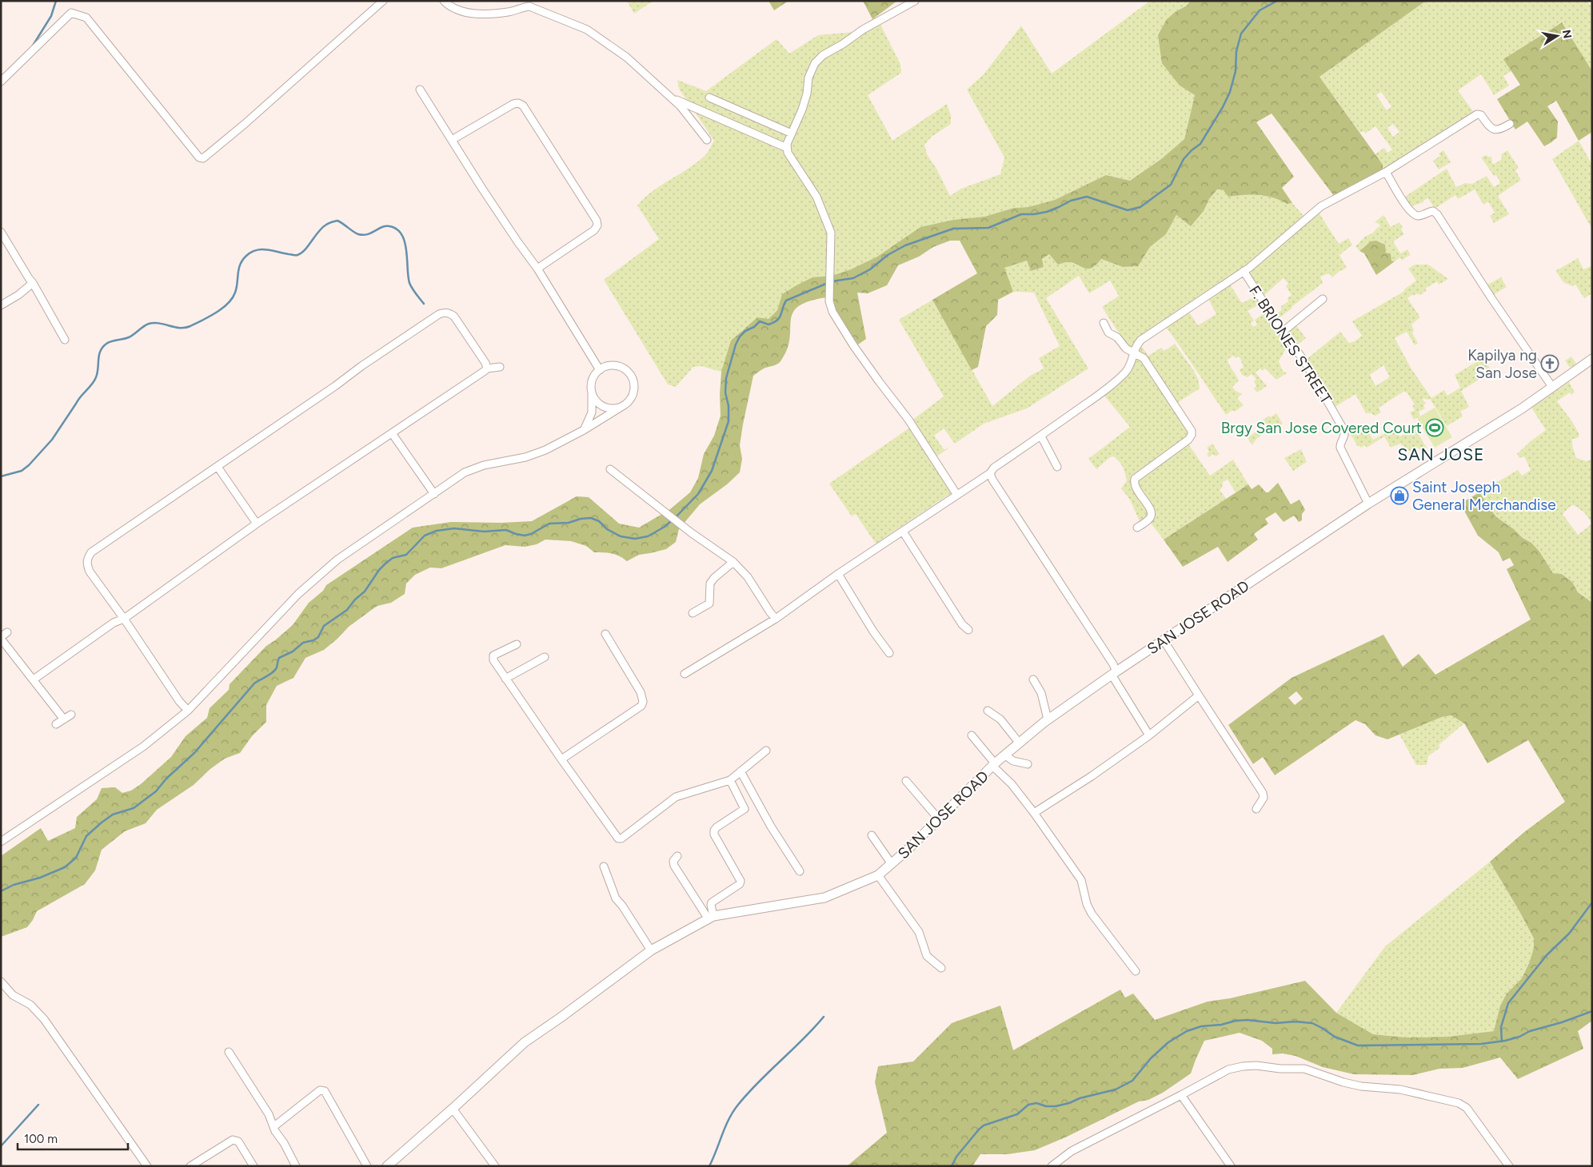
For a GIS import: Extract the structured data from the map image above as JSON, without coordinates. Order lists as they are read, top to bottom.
{
  "streets": {
    "street": ["F. BRIONES STREET", "SAN JOSE ROAD"]
  },
  "crossings": [
    ["F. BRIONES STREET", "SAN JOSE ROAD"]
  ],
  "districts": ["SAN JOSE"],
  "places": {
    "church": ["Kapilya ng San Jose"],
    "sports": ["Brgy San Jose Covered Court"],
    "shop": ["Saint Joseph General Merchandise"]
  },
  "scale_bar": "100 m",
  "north": "right"
}
